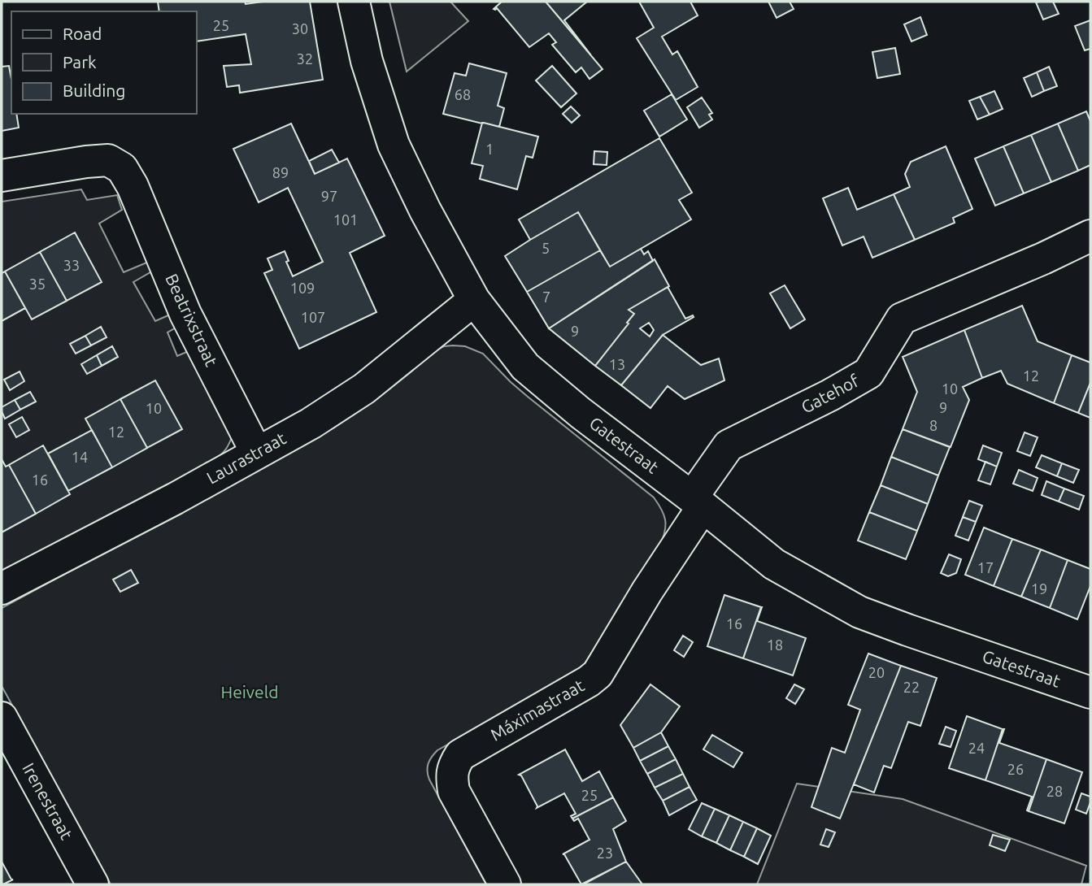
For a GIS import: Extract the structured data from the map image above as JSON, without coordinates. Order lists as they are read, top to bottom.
{
  "streets": {
    "street": [
      "Beatrixstraat",
      "Gatehof",
      "Gatestraat",
      "Laurastraat",
      "Máximastraat",
      "Irenestraat"
    ]
  },
  "crossings": [
    ["Beatrixstraat", "Laurastraat"],
    ["Gatehof", "Gatestraat"],
    ["Gatehof", "Máximastraat"],
    ["Gatestraat", "Laurastraat"],
    ["Gatestraat", "Máximastraat"]
  ],
  "parks": ["Heiveld"],
  "house_numbers": [
    "25",
    "30",
    "32",
    "68",
    "1",
    "89",
    "97",
    "101",
    "5",
    "33",
    "35",
    "109",
    "7",
    "107",
    "9",
    "13",
    "12",
    "10",
    "9",
    "10",
    "8",
    "12",
    "14",
    "16",
    "17",
    "19",
    "16",
    "18",
    "20",
    "22",
    "24",
    "26",
    "28",
    "25",
    "23"
  ],
  "legend": ["Road", "Park", "Building"]
}
